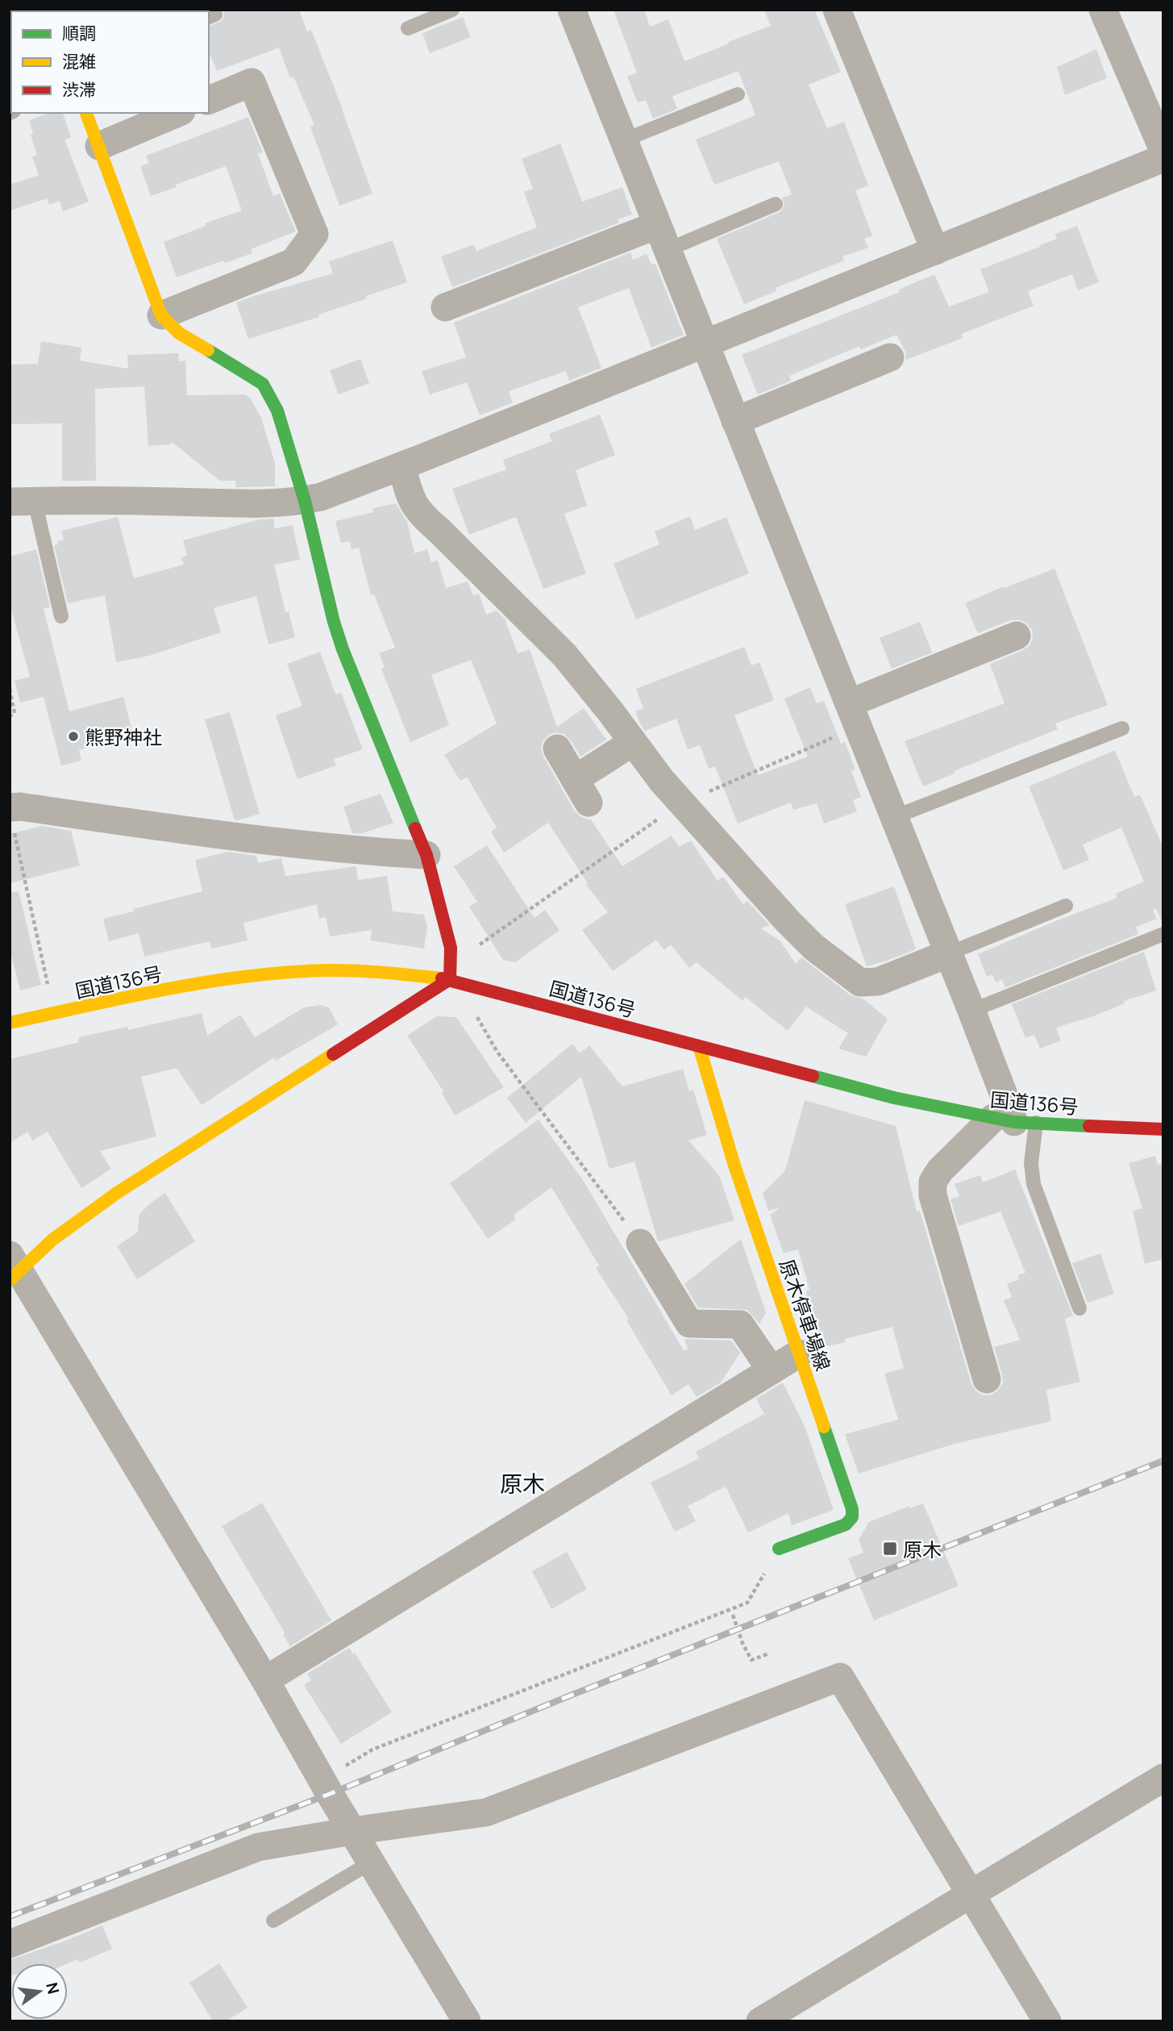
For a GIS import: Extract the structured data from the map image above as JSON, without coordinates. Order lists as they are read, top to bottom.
{
  "streets": {
    "main road": ["国道136号", "原木停車場線"]
  },
  "crossings": [
    ["国道136号", "原木停車場線"]
  ],
  "districts": ["原木"],
  "places": {
    "other": ["熊野神社"],
    "transit": ["原木"]
  },
  "legend": ["順調", "混雑", "渋滞"],
  "north": "right"
}
